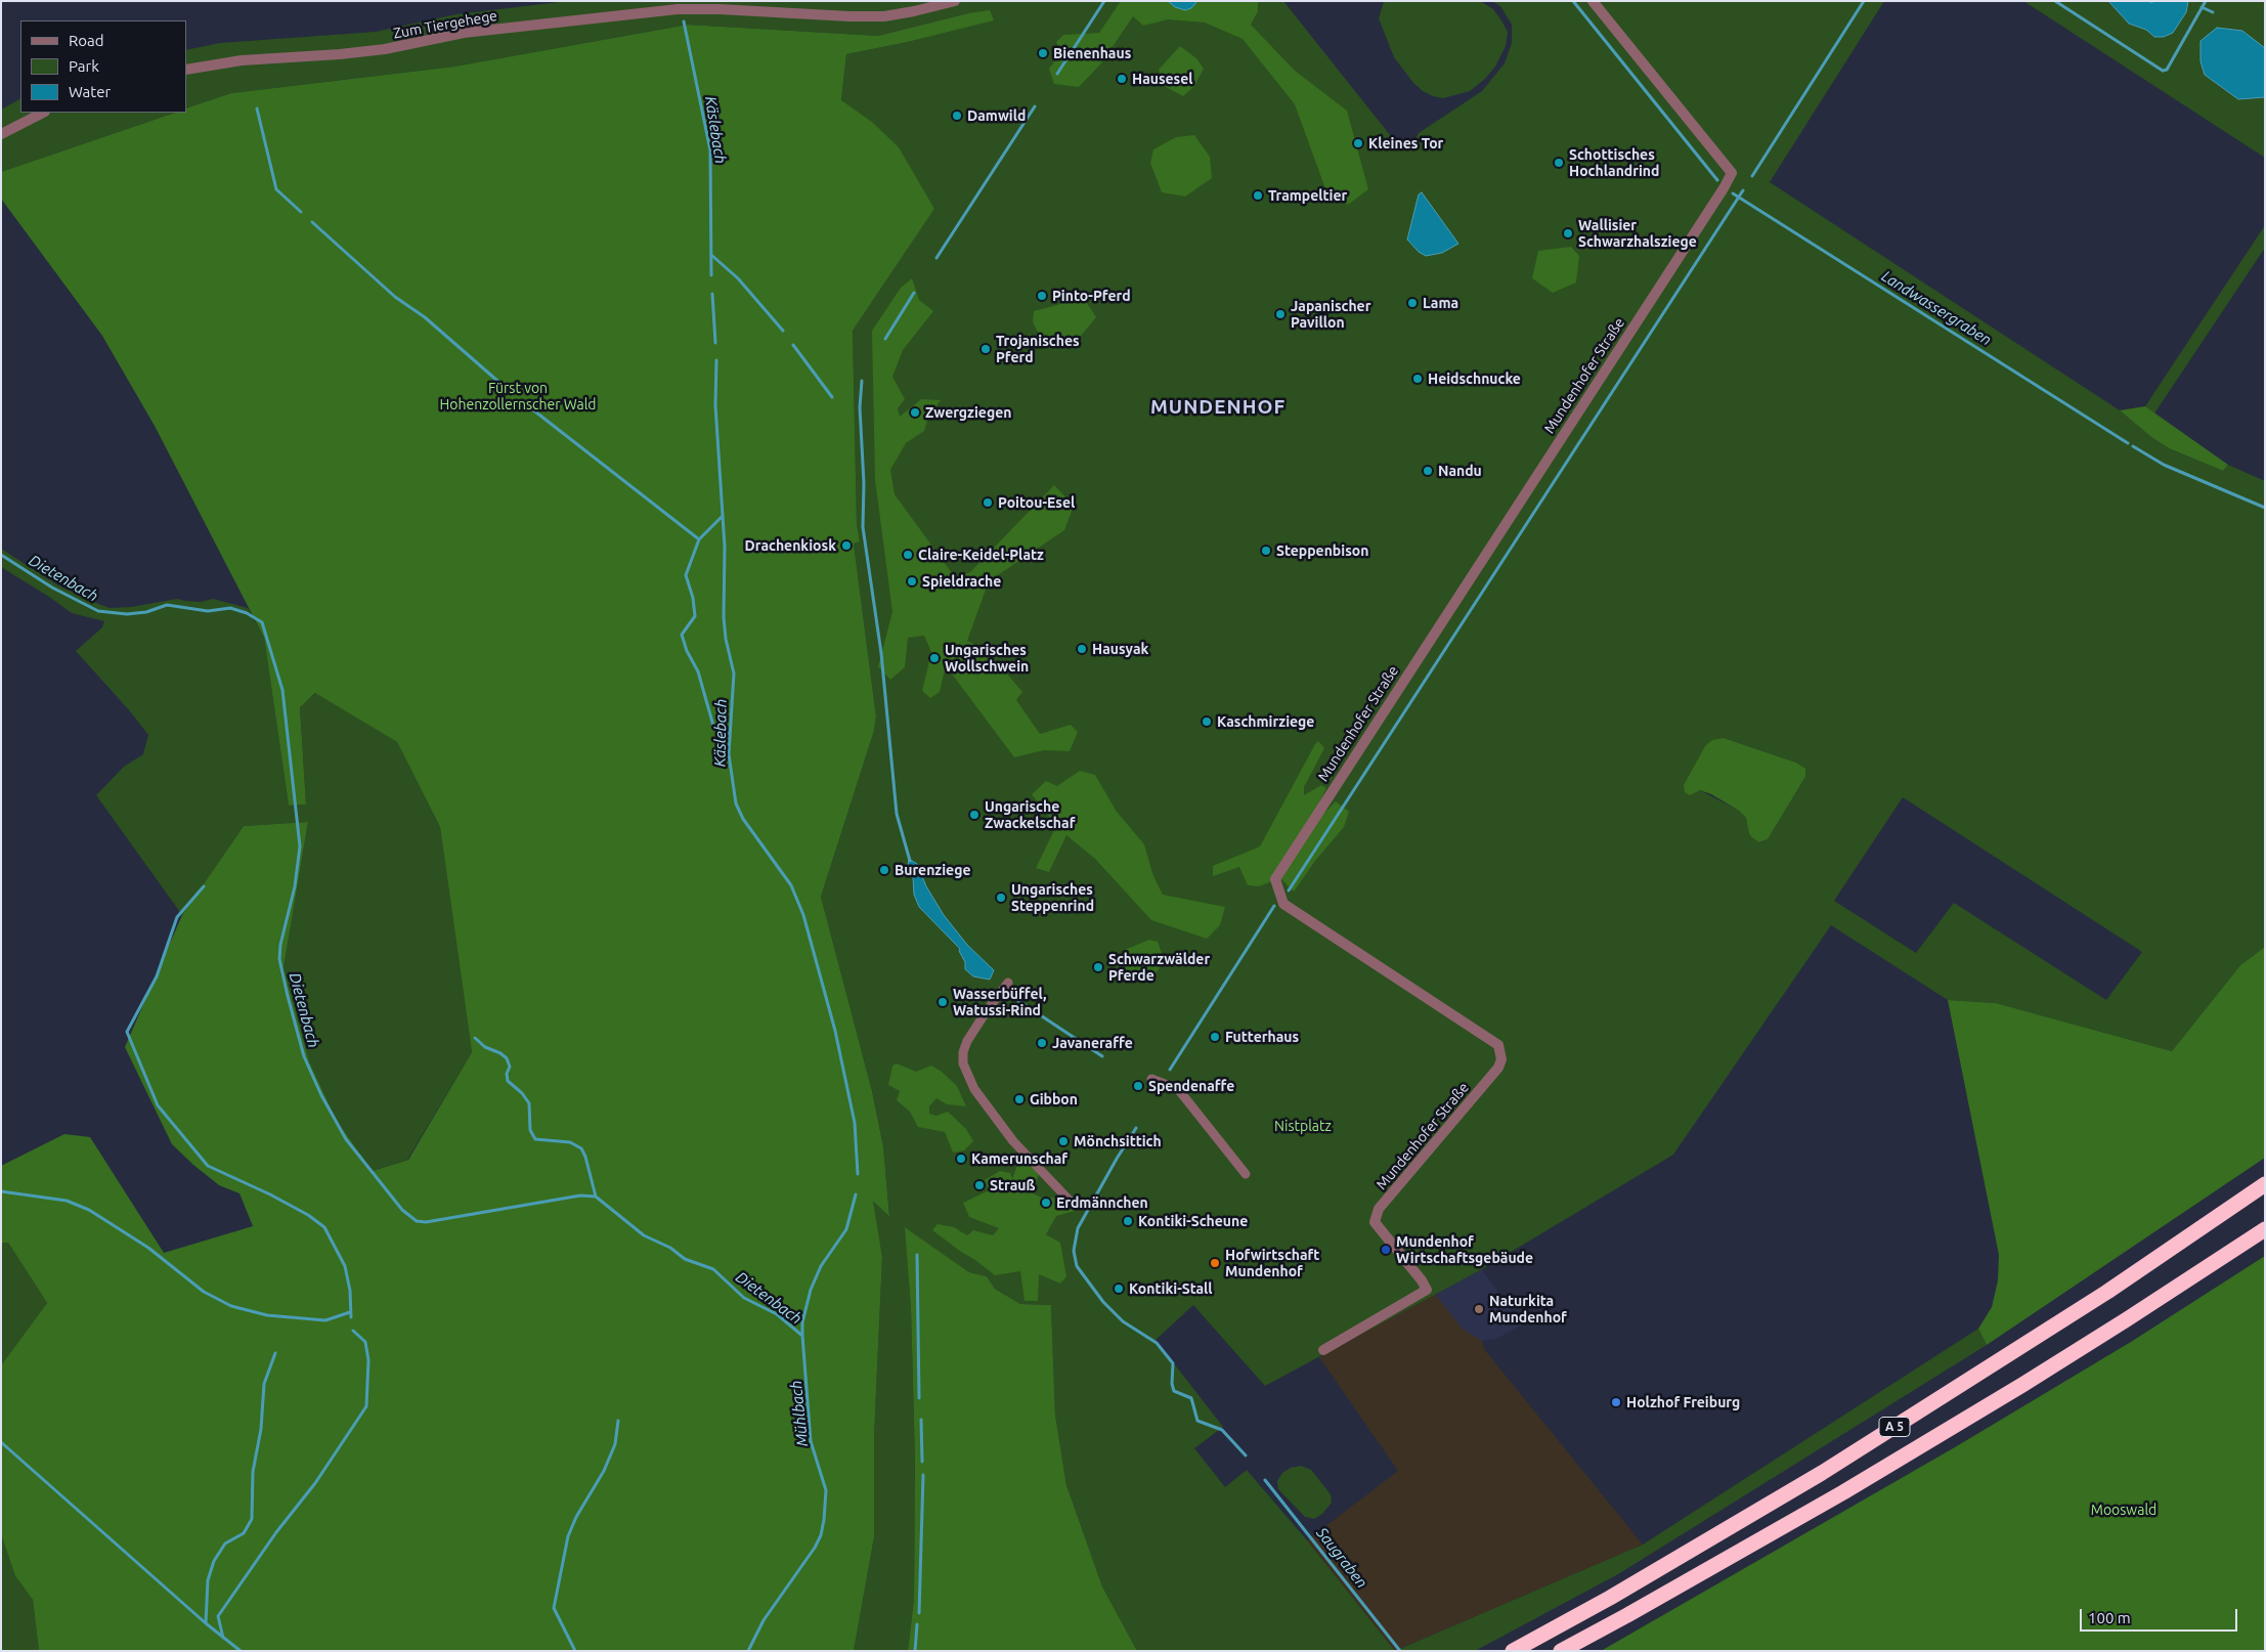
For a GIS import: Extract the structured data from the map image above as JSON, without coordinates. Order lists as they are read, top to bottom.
{
  "streets": {
    "highway": ["A 5"],
    "street": ["Zum Tiergehege", "Mundenhofer Straße"]
  },
  "districts": ["MUNDENHOF"],
  "water": [
    "Käslebach",
    "Landwassergraben",
    "Dietenbach",
    "Mühlbach",
    "Saugraben"
  ],
  "parks": ["Fürst von Hohenzollernscher Wald", "Nistplatz", "Mooswald"],
  "places": [
    "Bienenhaus",
    "Hausesel",
    "Damwild",
    "Kleines Tor",
    "Schottisches Hochlandrind",
    "Trampeltier",
    "Wallisier Schwarzhalsziege",
    "Pinto-Pferd",
    "Lama",
    "Japanischer Pavillon",
    "Trojanisches Pferd",
    "Heidschnucke",
    "Zwergziegen",
    "Nandu",
    "Poitou-Esel",
    "Drachenkiosk",
    "Steppenbison",
    "Claire-Keidel-Platz",
    "Spieldrache",
    "Hausyak",
    "Ungarisches Wollschwein",
    "Kaschmirziege",
    "Ungarische Zwackelschaf",
    "Burenziege",
    "Ungarisches Steppenrind",
    "Schwarzwälder Pferde",
    "Wasserbüffel, Watussi-Rind",
    "Futterhaus",
    "Javaneraffe",
    "Spendenaffe",
    "Gibbon",
    "Mönchsittich",
    "Kamerunschaf",
    "Strauß",
    "Erdmännchen",
    "Kontiki-Scheune",
    "Mundenhof Wirtschaftsgebäude",
    "Hofwirtschaft Mundenhof",
    "Kontiki-Stall",
    "Naturkita Mundenhof",
    "Holzhof Freiburg"
  ],
  "legend": ["Road", "Park", "Water"],
  "scale_bar": "100 m"
}
